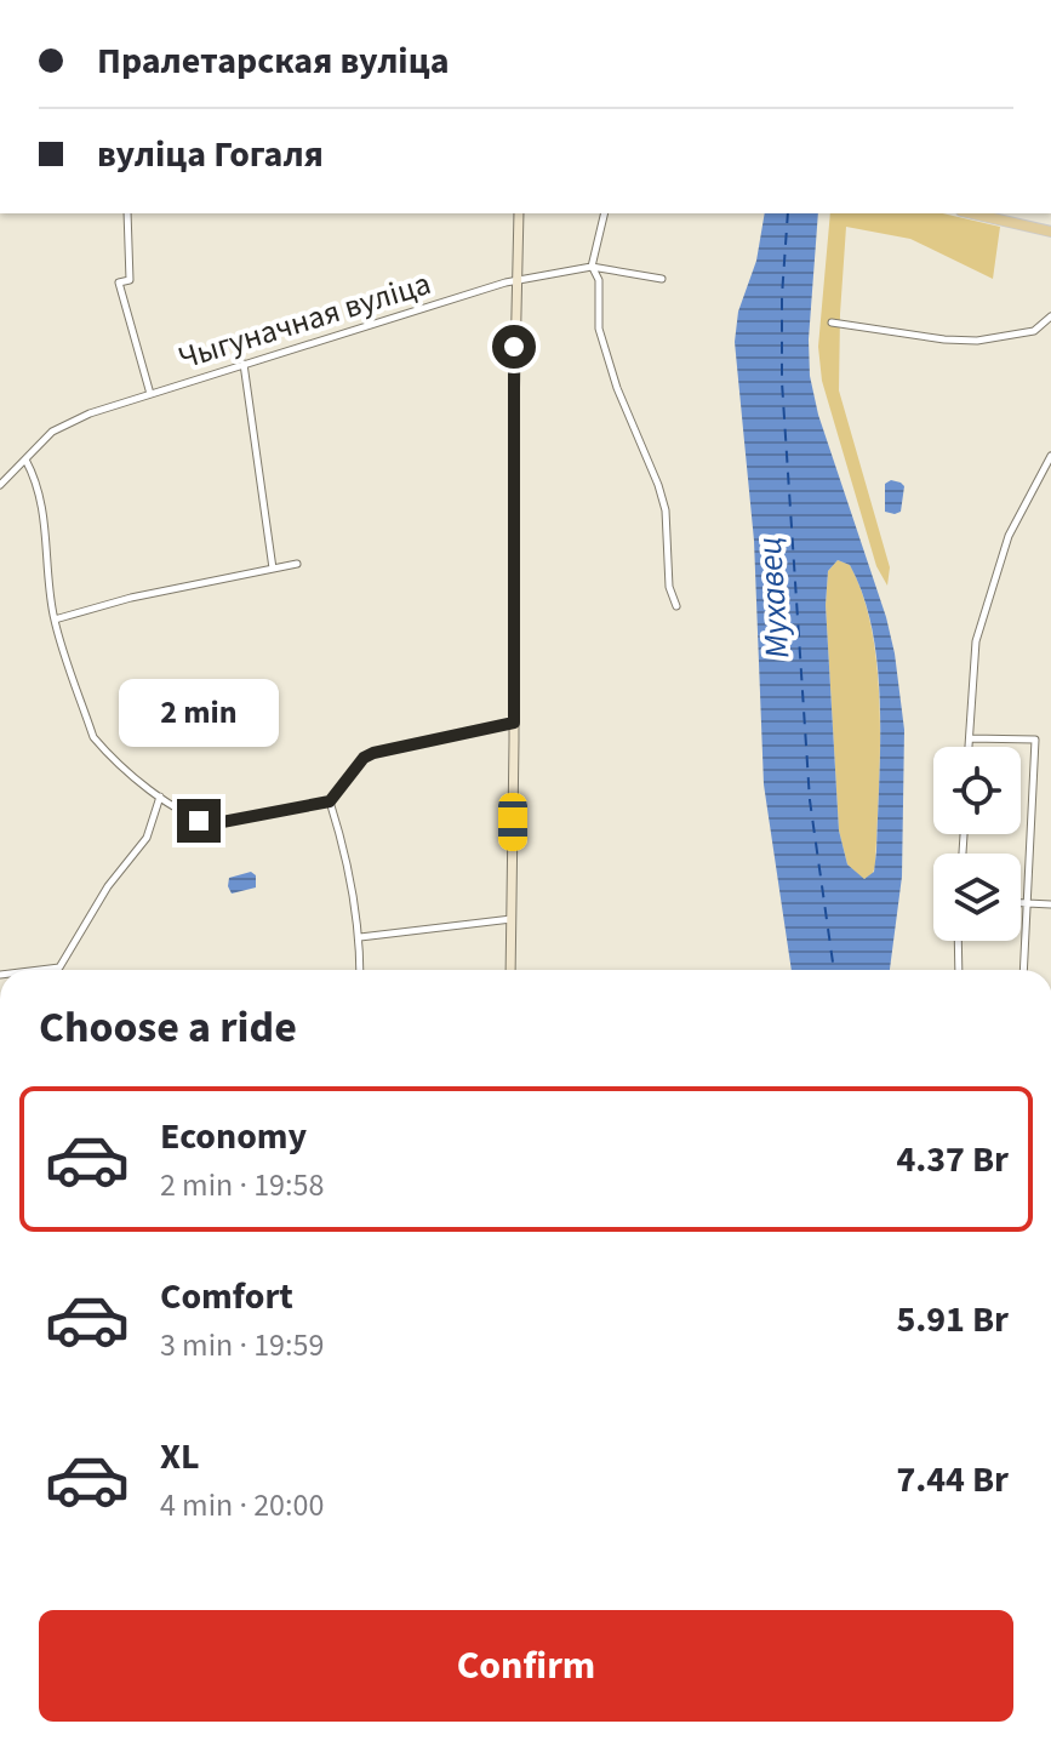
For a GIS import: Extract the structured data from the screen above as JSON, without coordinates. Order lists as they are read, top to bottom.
{
  "streets": {
    "street": ["Чыгуначная вуліца"]
  },
  "water": ["Мухавец"],
  "page": {
    "banner": ["Пралетарская вуліца", "вуліца Гогаля"],
    "bubble": "2 min",
    "heading": "Choose a ride",
    "list": [
      {
        "name": "Economy",
        "note": "2 min · 19:58",
        "value": "4.37 Br"
      },
      {
        "name": "Comfort",
        "note": "3 min · 19:59",
        "value": "5.91 Br"
      },
      {
        "name": "XL",
        "note": "4 min · 20:00",
        "value": "7.44 Br"
      }
    ],
    "buttons": "Confirm"
  }
}
